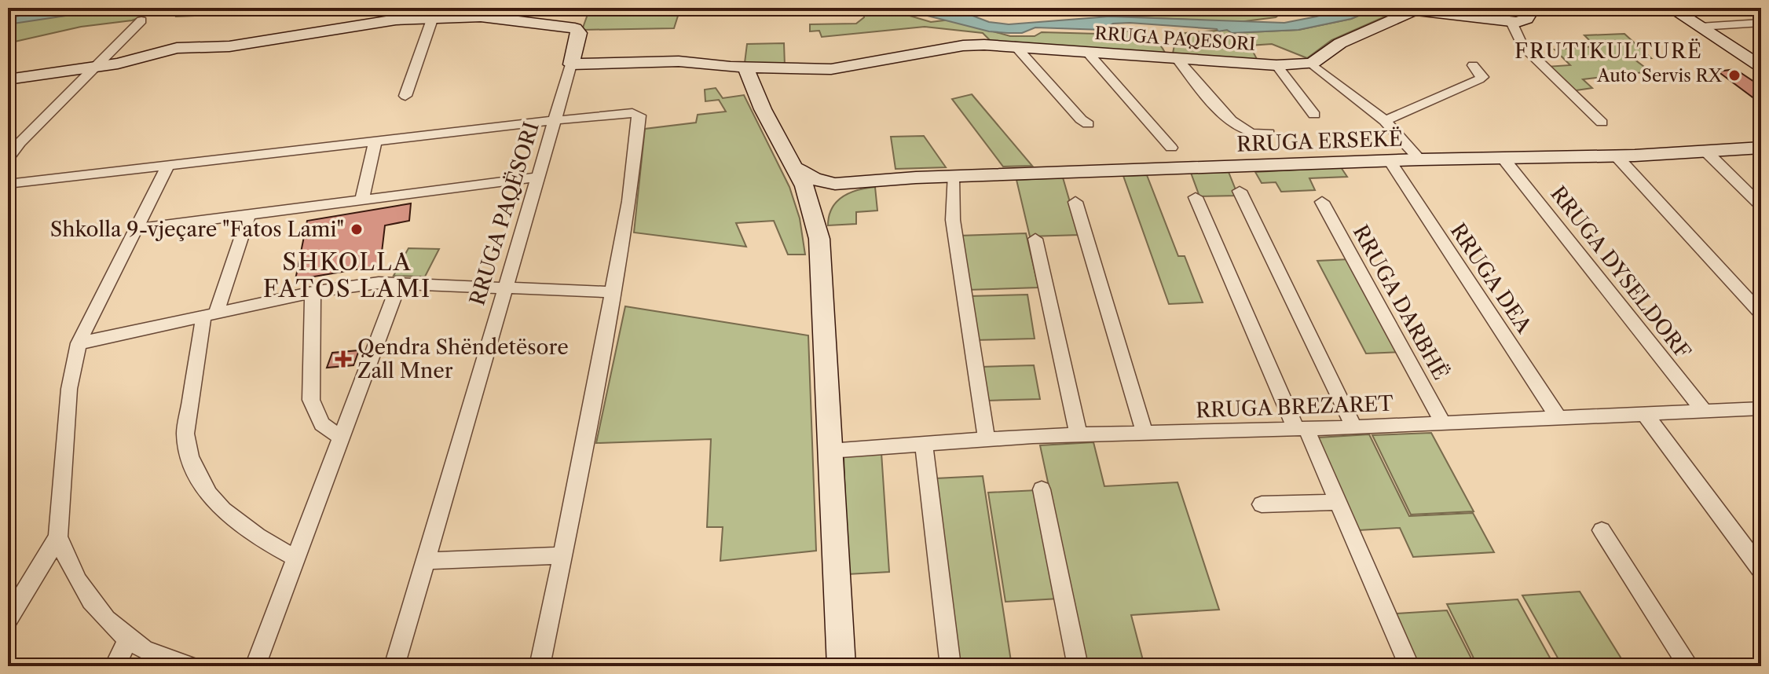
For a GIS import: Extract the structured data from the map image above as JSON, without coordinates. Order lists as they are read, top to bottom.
{
  "streets": {
    "street": [
      "RRUGA PAQESORI",
      "RRUGA ERSEKË",
      "RRUGA PAQËSORI",
      "RRUGA DYSELDORF",
      "RRUGA DEA",
      "RRUGA DARBHË",
      "RRUGA BREZARET"
    ]
  },
  "crossings": [
    ["RRUGA PAQESORI", "RRUGA PAQËSORI"],
    ["RRUGA ERSEKË", "RRUGA DYSELDORF"],
    ["RRUGA ERSEKË", "RRUGA DEA"],
    ["RRUGA DYSELDORF", "RRUGA BREZARET"],
    ["RRUGA DEA", "RRUGA BREZARET"],
    ["RRUGA DARBHË", "RRUGA BREZARET"]
  ],
  "districts": ["FRUTIKULTURË", "SHKOLLA FATOS LAMI"],
  "places": {
    "other": ["Auto Servis RX", "Shkolla 9-vjeçare \"Fatos Lami\""],
    "health": ["Qendra Shëndetësore Zall Mner"]
  }
}
